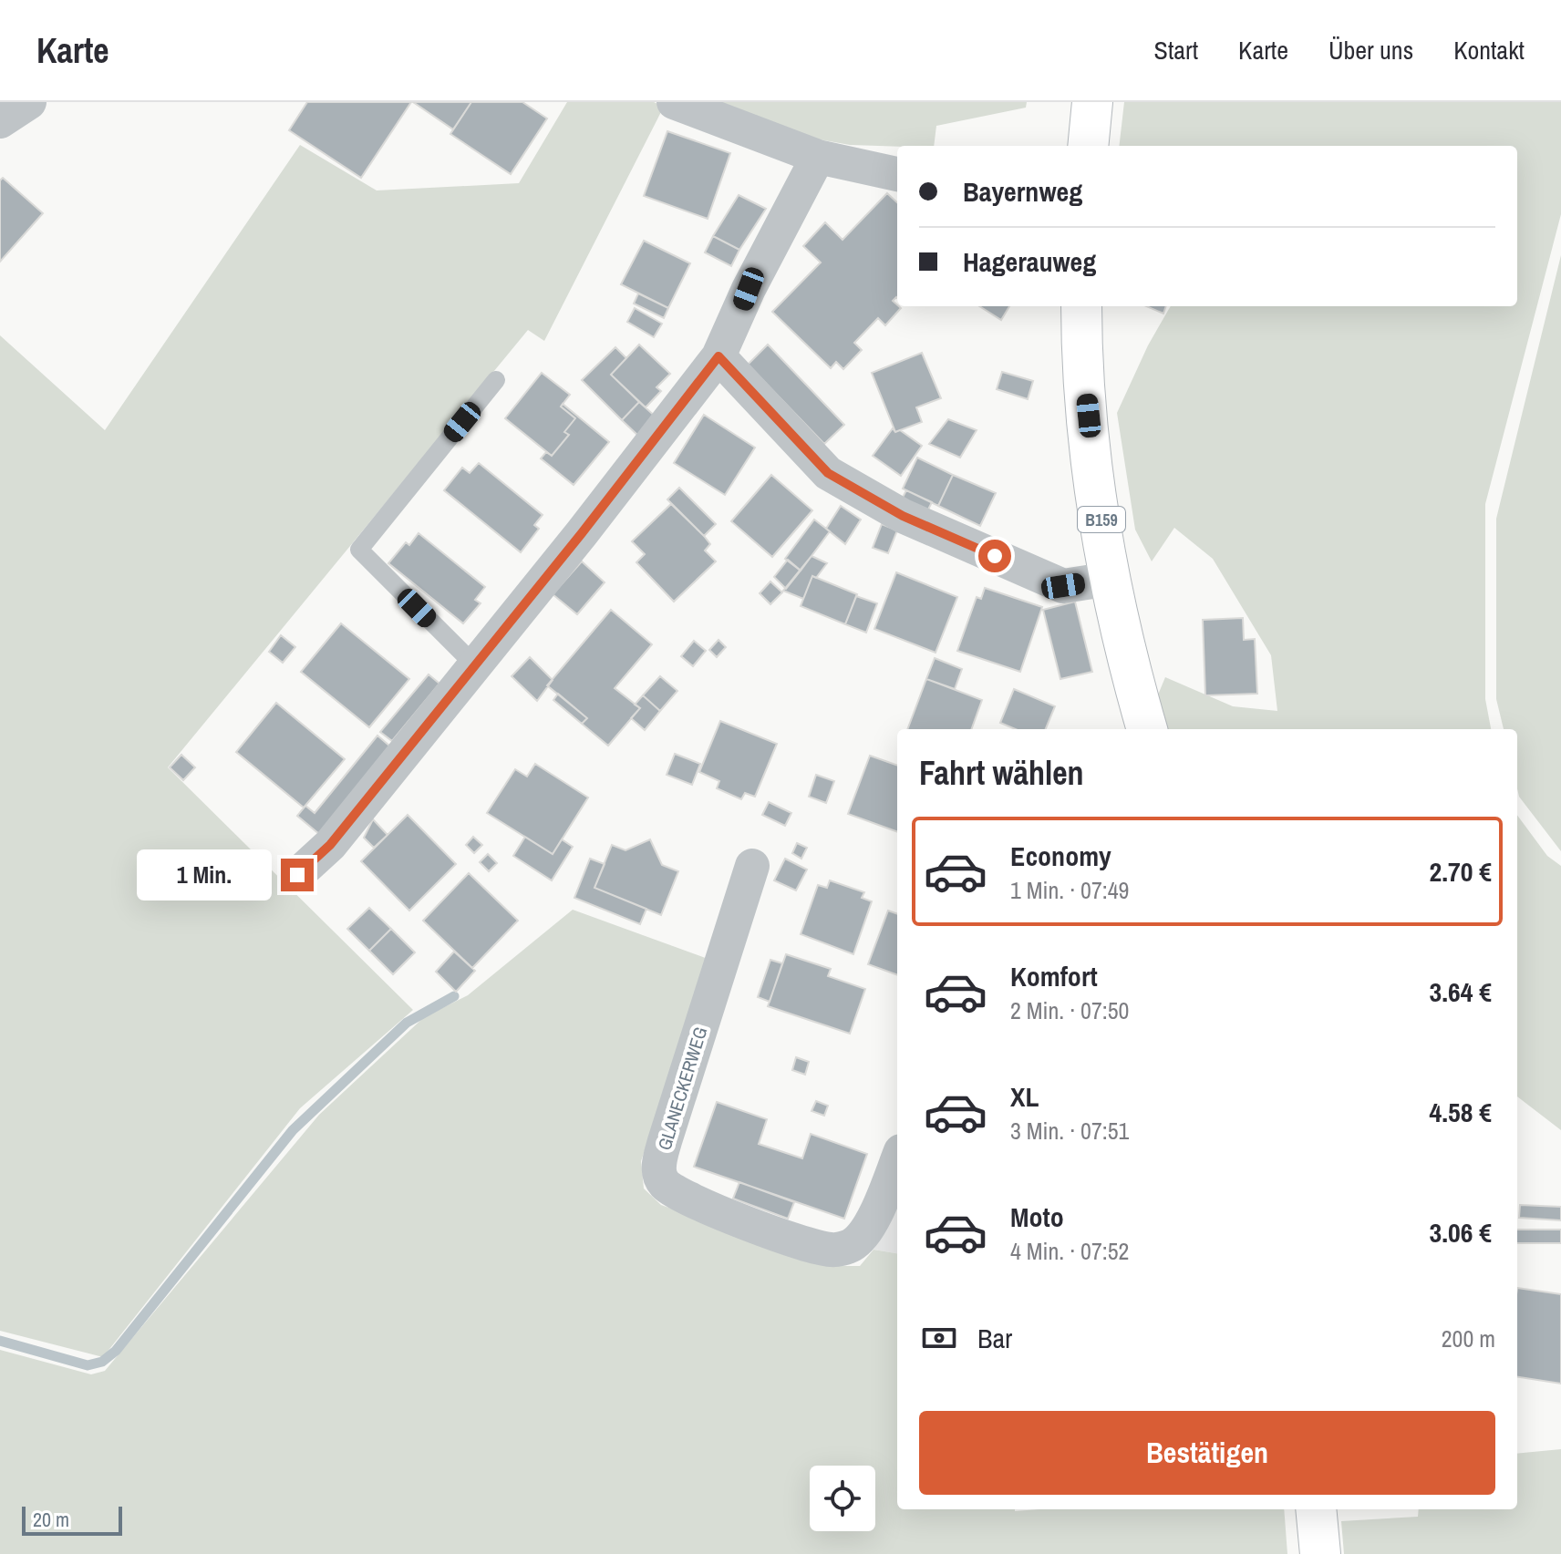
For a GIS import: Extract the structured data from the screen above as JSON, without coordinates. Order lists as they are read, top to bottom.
{
  "streets": {
    "main road": ["B159"],
    "street": ["GLANECKERWEG"]
  },
  "scale_bar": "20 m",
  "page": {
    "header": "Karte",
    "nav": [
      "Start",
      "Karte",
      "Über uns",
      "Kontakt"
    ],
    "banner": ["Bayernweg", "Hagerauweg"],
    "heading": "Fahrt wählen",
    "list": [
      {
        "name": "Economy",
        "note": "1 Min. · 07:49",
        "value": "2.70 €"
      },
      {
        "name": "Komfort",
        "note": "2 Min. · 07:50",
        "value": "3.64 €"
      },
      {
        "name": "XL",
        "note": "3 Min. · 07:51",
        "value": "4.58 €"
      },
      {
        "name": "Moto",
        "note": "4 Min. · 07:52",
        "value": "3.06 €"
      }
    ],
    "bubble": "1 Min.",
    "pay": ["Bar", "200 m"],
    "buttons": "Bestätigen",
    "scale": "20 m"
  }
}
